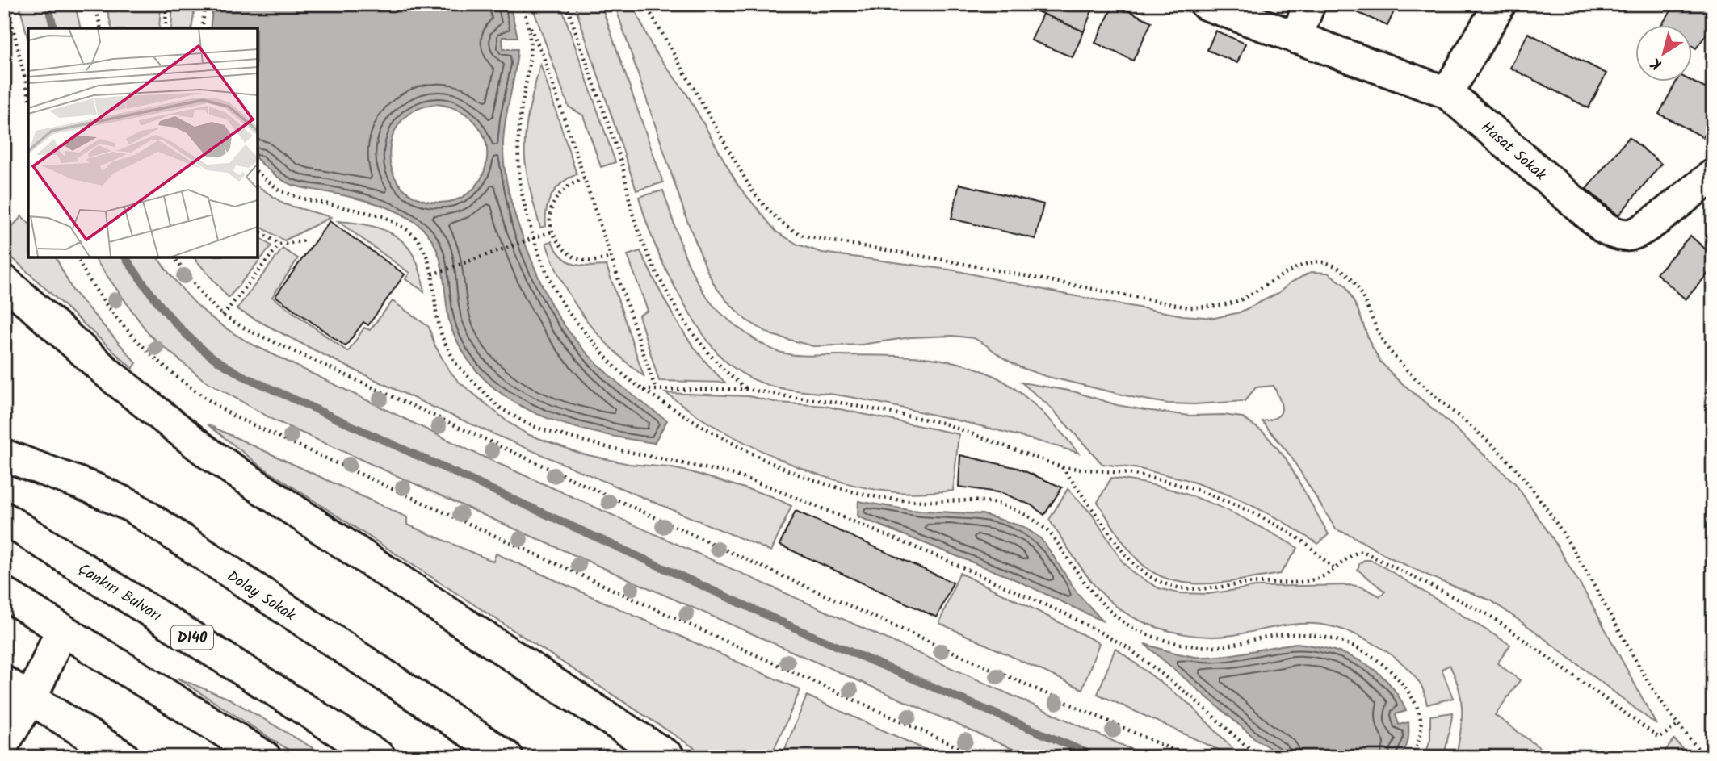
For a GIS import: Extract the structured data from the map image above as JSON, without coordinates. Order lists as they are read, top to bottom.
{
  "streets": {
    "main road": [
      "Hasat Sokak",
      "Çankırı Bulvarı",
      "Dolay Sokak",
      "D140"
    ]
  },
  "north": "bottom left"
}
